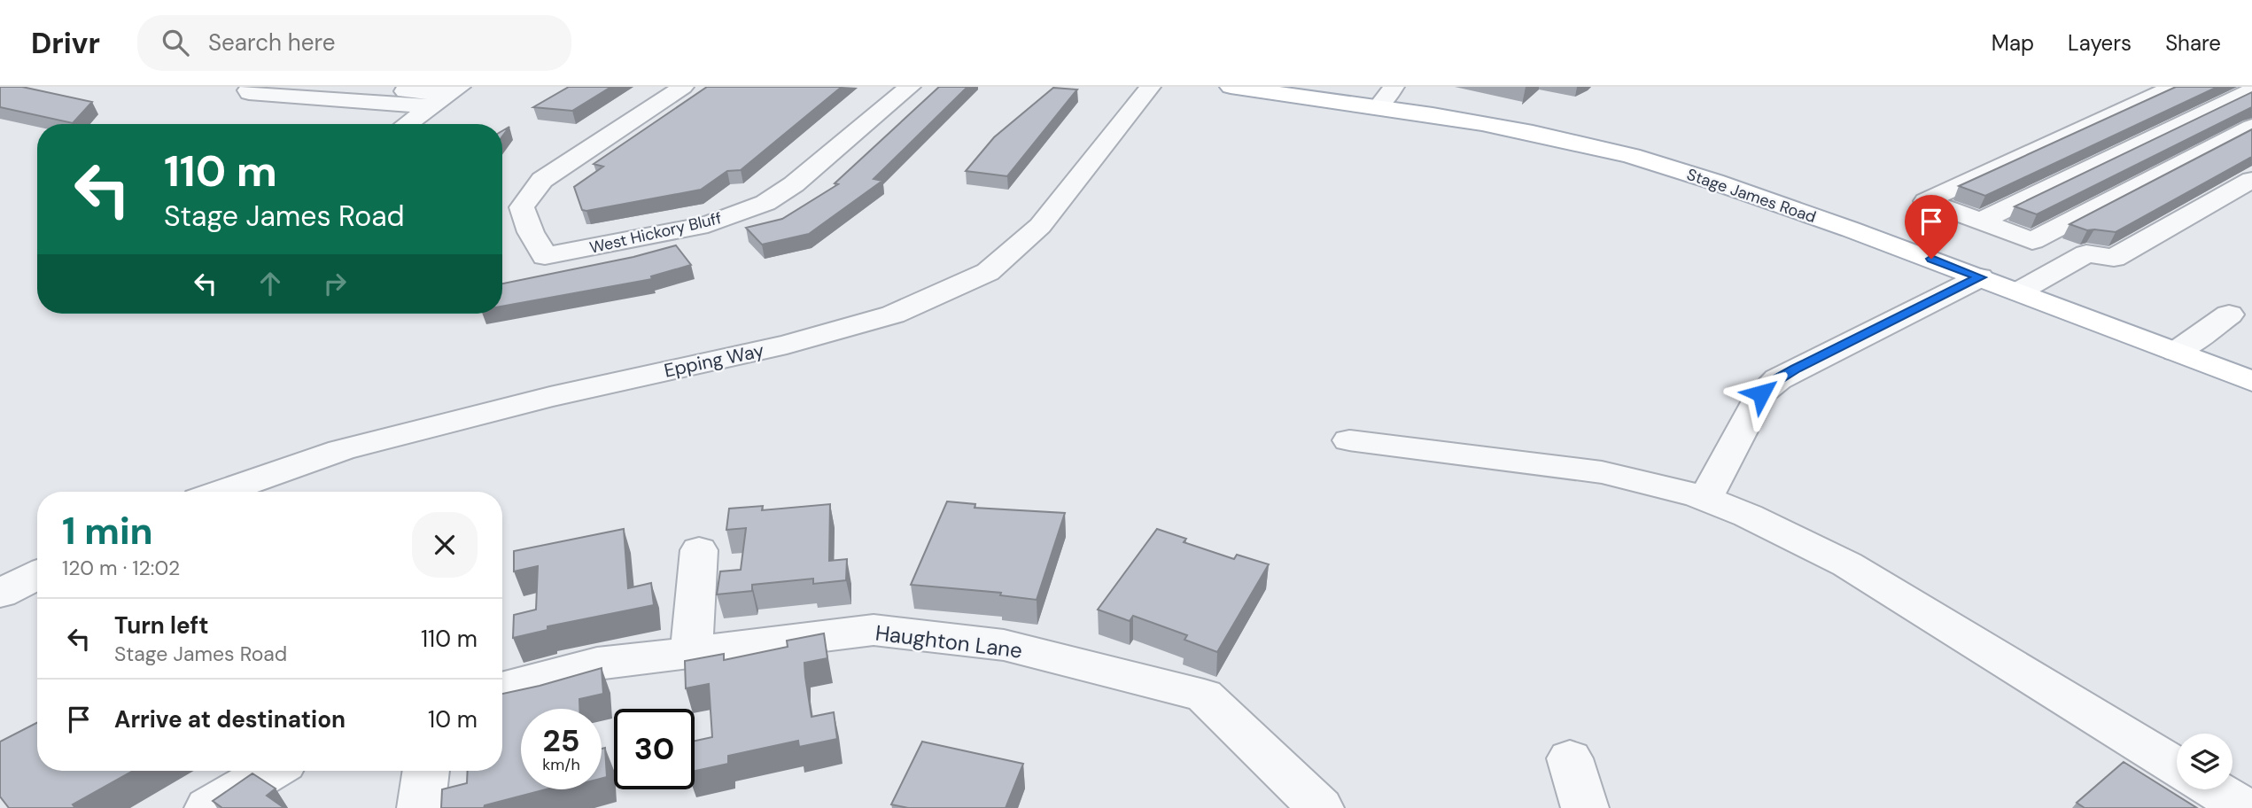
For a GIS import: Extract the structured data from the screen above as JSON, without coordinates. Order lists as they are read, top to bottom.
{
  "streets": {
    "main road": ["Stage James Road"],
    "street": ["West Hickory Bluff", "Epping Way", "Haughton Lane"]
  },
  "page": {
    "header": "Drivr",
    "search": "Search here",
    "nav": ["Map", "Layers", "Share"],
    "turn": ["110 m", "Stage James Road"],
    "heading": ["1 min", "120 m · 12:02"],
    "list": [
      {
        "name": "Turn left",
        "note": "Stage James Road",
        "value": "110 m"
      },
      {
        "name": "Arrive at destination",
        "value": "10 m"
      }
    ],
    "speed": "25 km/h",
    "limit": "30"
  }
}
